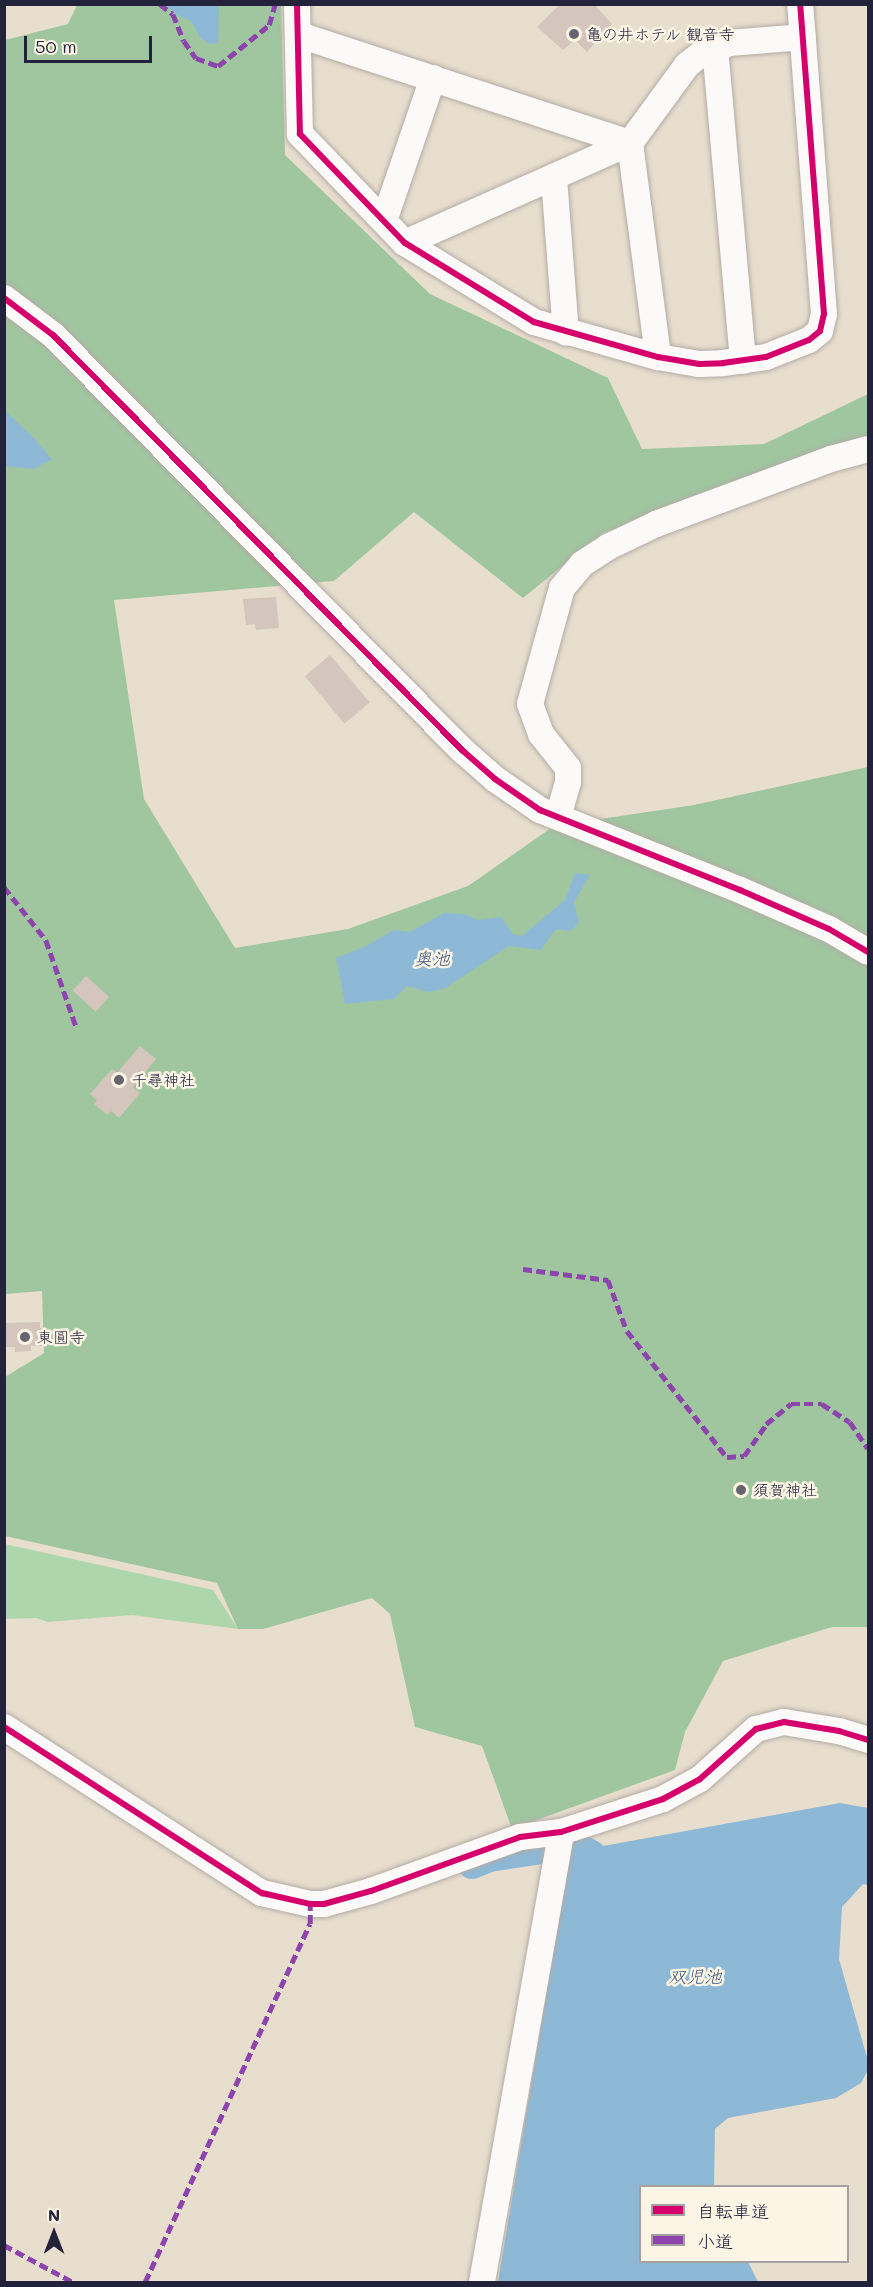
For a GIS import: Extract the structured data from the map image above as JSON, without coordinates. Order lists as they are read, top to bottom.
{
  "water": ["奥池", "双児池"],
  "places": [
    "亀の井ホテル 観音寺",
    "千尋神社",
    "東圓寺",
    "須賀神社"
  ],
  "legend": ["自転車道", "小道"],
  "scale_bar": "50 m",
  "north": "top"
}
